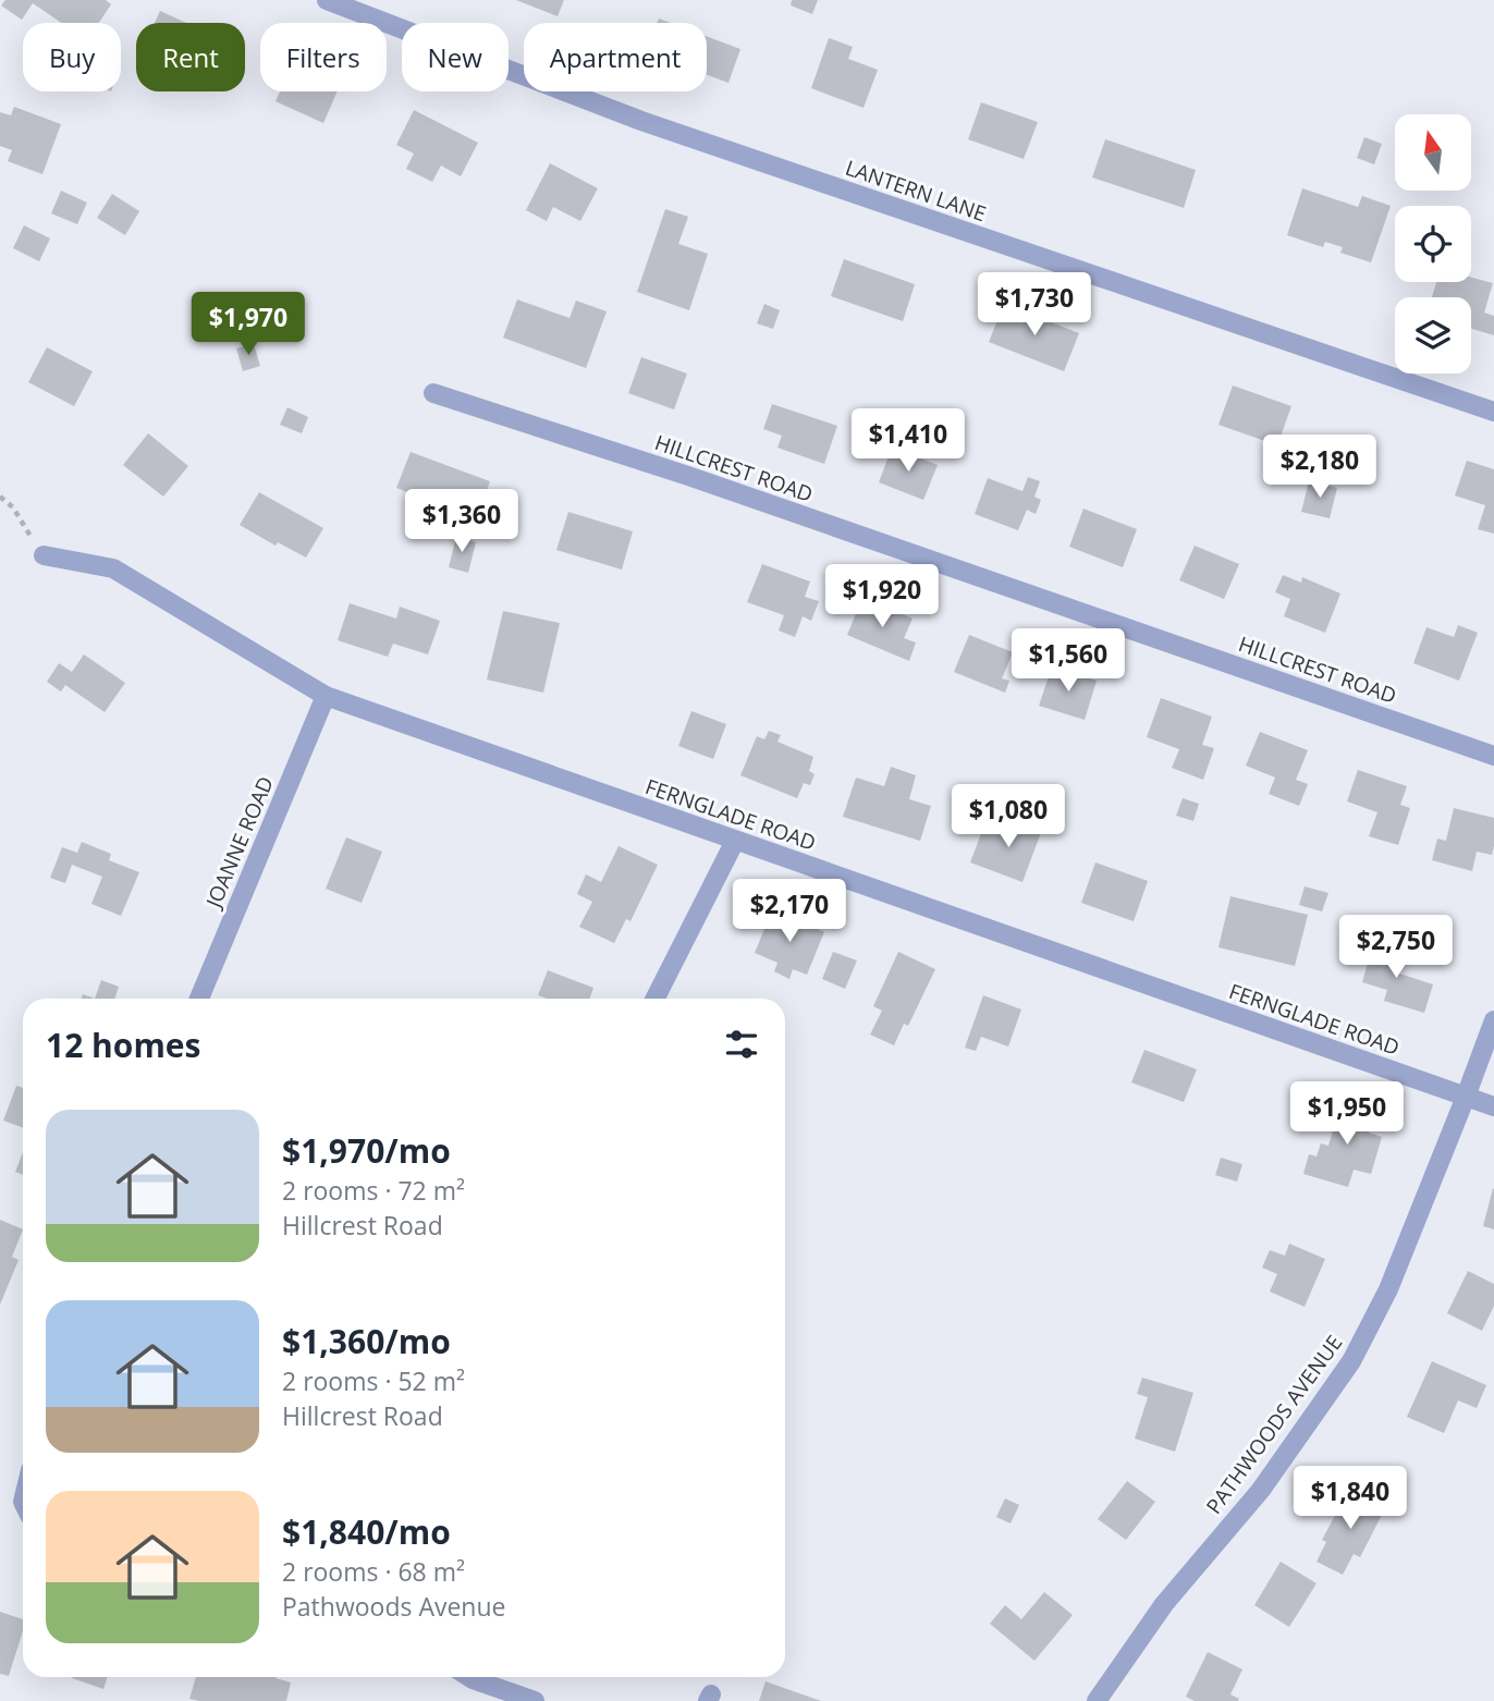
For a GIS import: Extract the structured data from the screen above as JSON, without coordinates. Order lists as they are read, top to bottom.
{
  "streets": {
    "street": [
      "LANTERN LANE",
      "HILLCREST ROAD",
      "FERNGLADE ROAD",
      "JOANNE ROAD",
      "PATHWOODS AVENUE"
    ]
  },
  "crossings": [
    ["FERNGLADE ROAD", "JOANNE ROAD"],
    ["FERNGLADE ROAD", "PATHWOODS AVENUE"]
  ],
  "north": "top",
  "page": {
    "chip": [
      "Buy",
      "Rent",
      "Filters",
      "New",
      "Apartment"
    ],
    "price": [
      "$1,730",
      "$1,970",
      "$1,410",
      "$2,180",
      "$1,360",
      "$1,920",
      "$1,560",
      "$1,080",
      "$2,170",
      "$2,750",
      "$1,950",
      "$1,840"
    ],
    "heading": "12 homes",
    "list": [
      {
        "name": "$1,970/mo",
        "note": "2 rooms · 72 m² · Hillcrest Road"
      },
      {
        "name": "$1,360/mo",
        "note": "2 rooms · 52 m² · Hillcrest Road"
      },
      {
        "name": "$1,840/mo",
        "note": "2 rooms · 68 m² · Pathwoods Avenue"
      }
    ]
  }
}
